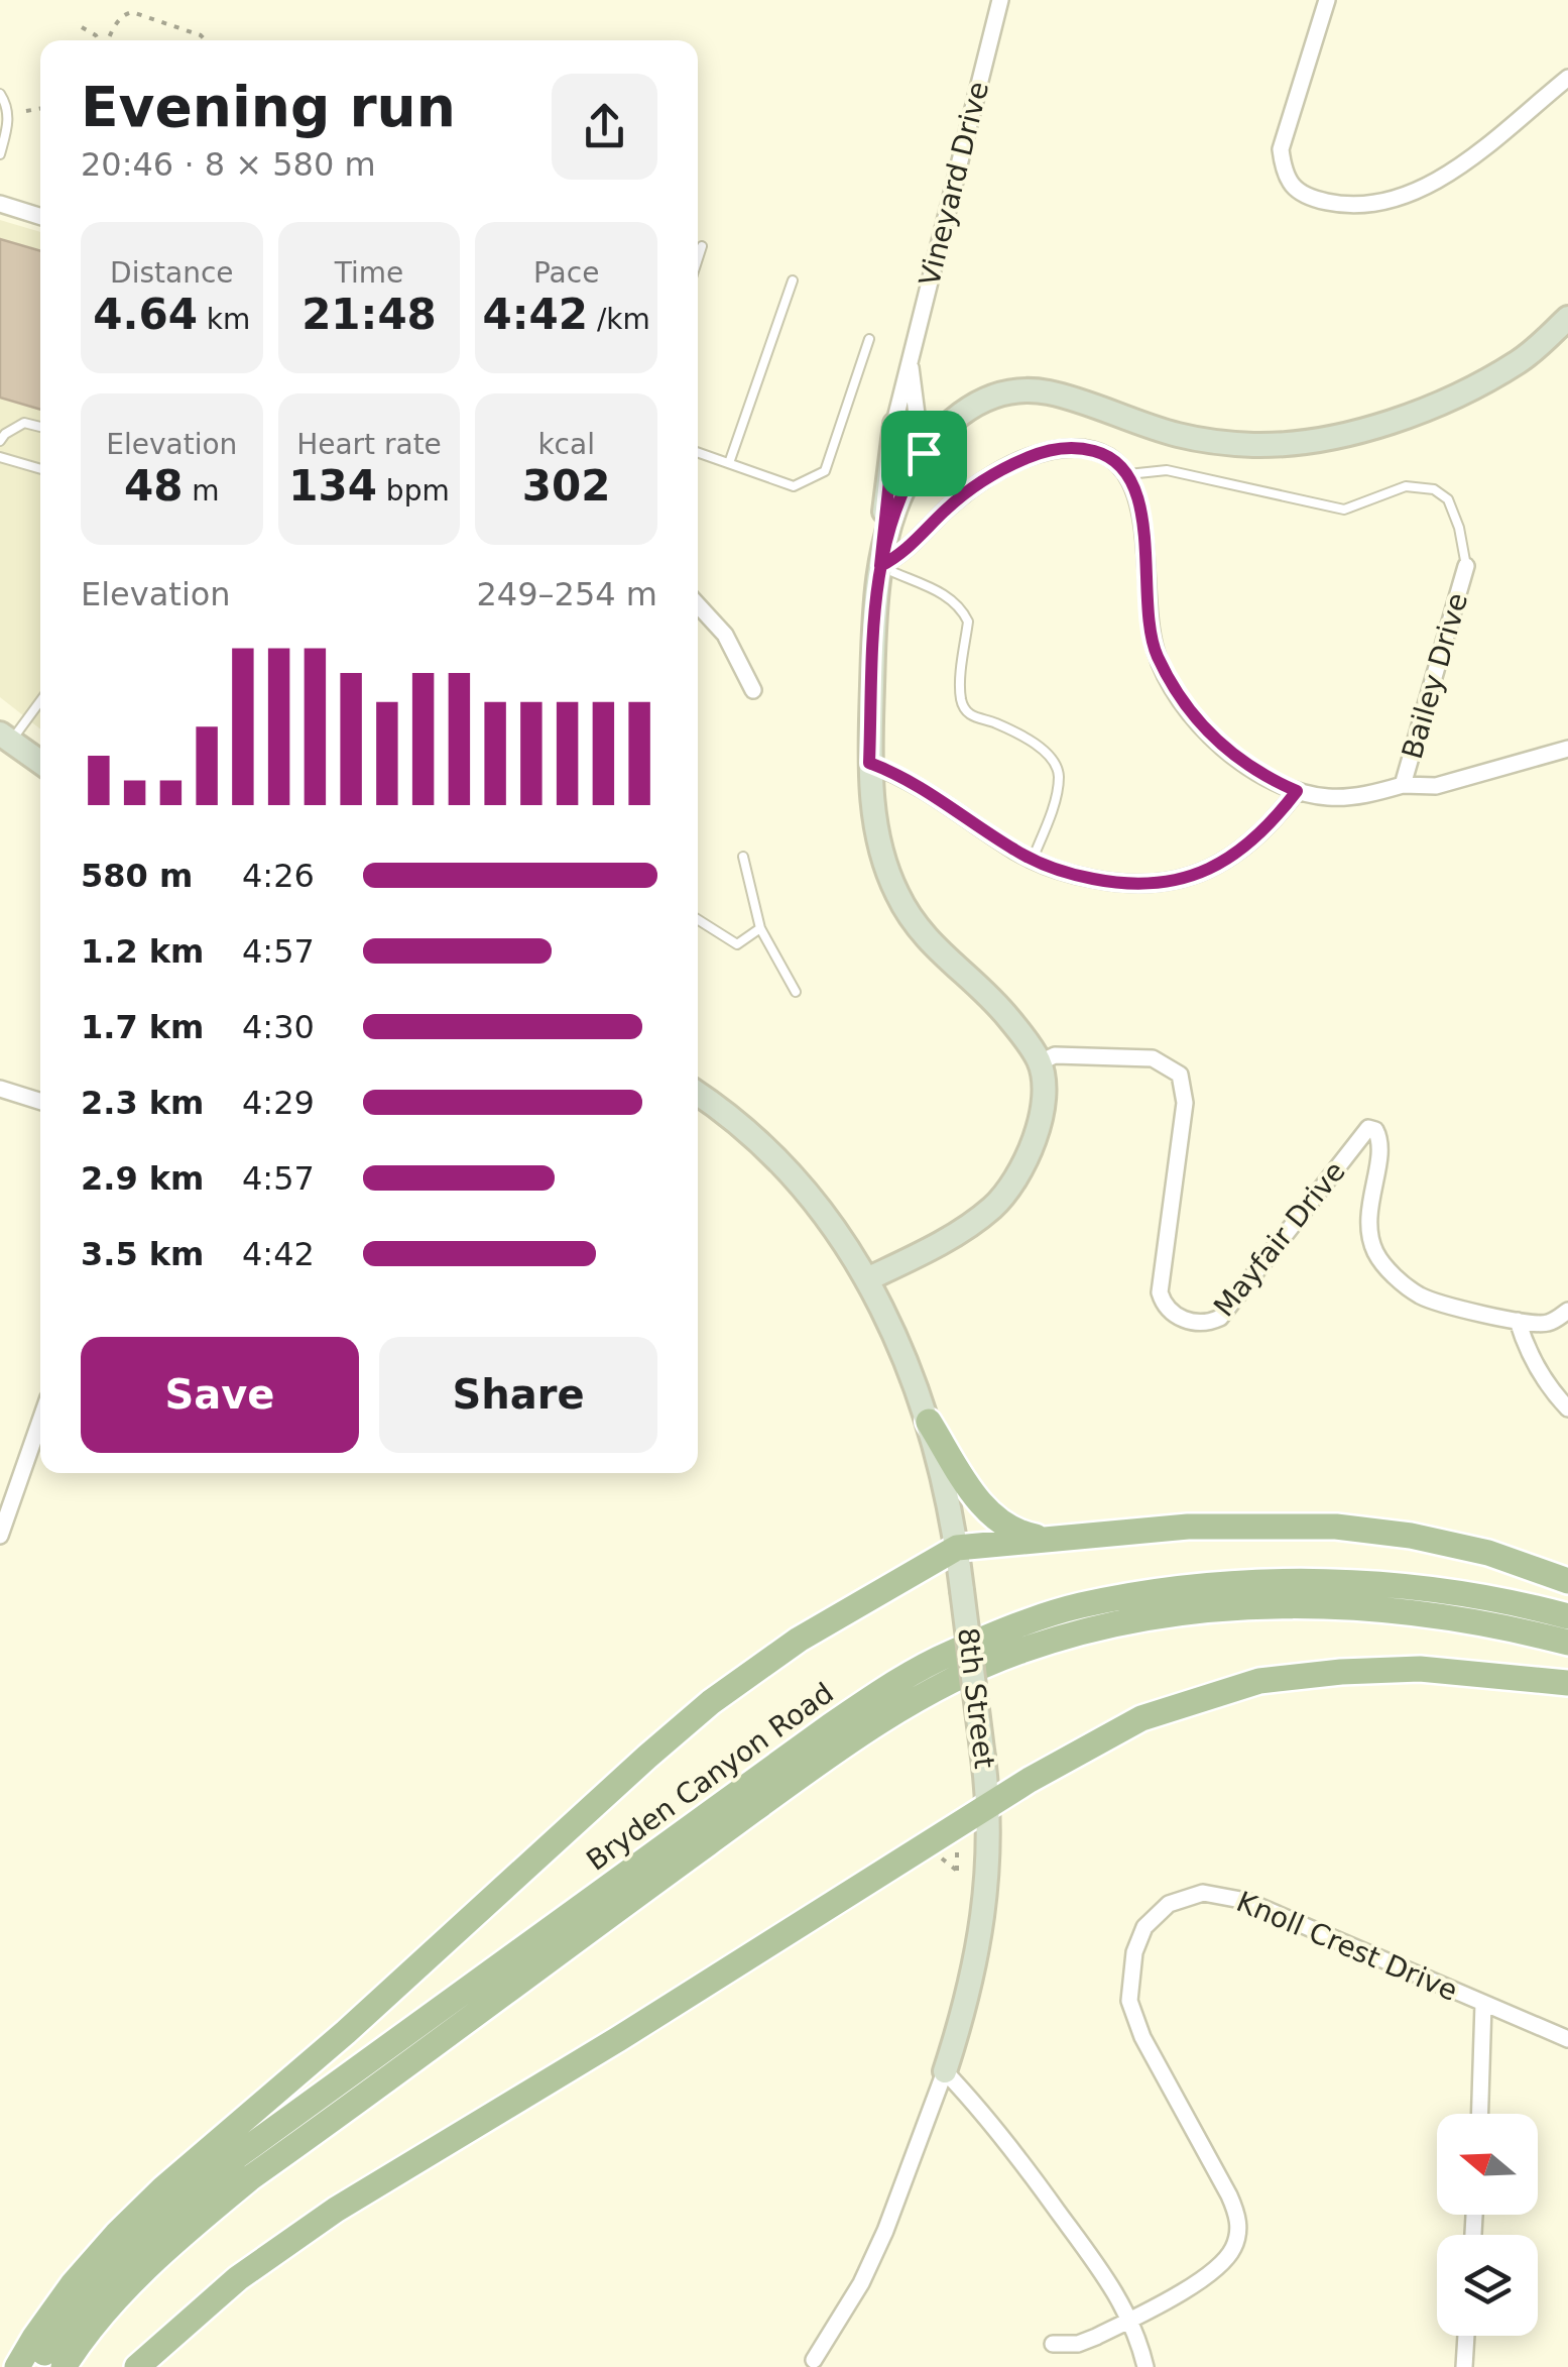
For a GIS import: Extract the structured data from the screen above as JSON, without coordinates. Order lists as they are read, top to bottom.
{
  "streets": {
    "main road": ["Bryden Canyon Road"],
    "street": [
      "Vineyard Drive",
      "Bailey Drive",
      "Mayfair Drive",
      "8th Street",
      "Knoll Crest Drive"
    ]
  },
  "north": "left",
  "page": {
    "heading": ["Evening run", "20:46 · 8 × 580 m"],
    "stats": [
      ["Distance", "4.64 km"],
      ["Time", "21:48"],
      ["Pace", "4:42 /km"],
      ["Elevation", "48 m"],
      ["Heart rate", "134 bpm"],
      ["kcal", "302"]
    ],
    "chart": ["Elevation", "249–254 m"],
    "list": [
      {
        "name": "580 m",
        "note": "4:26"
      },
      {
        "name": "1.2 km",
        "note": "4:57"
      },
      {
        "name": "1.7 km",
        "note": "4:30"
      },
      {
        "name": "2.3 km",
        "note": "4:29"
      },
      {
        "name": "2.9 km",
        "note": "4:57"
      },
      {
        "name": "3.5 km",
        "note": "4:42"
      }
    ],
    "buttons": ["Save", "Share"]
  }
}
